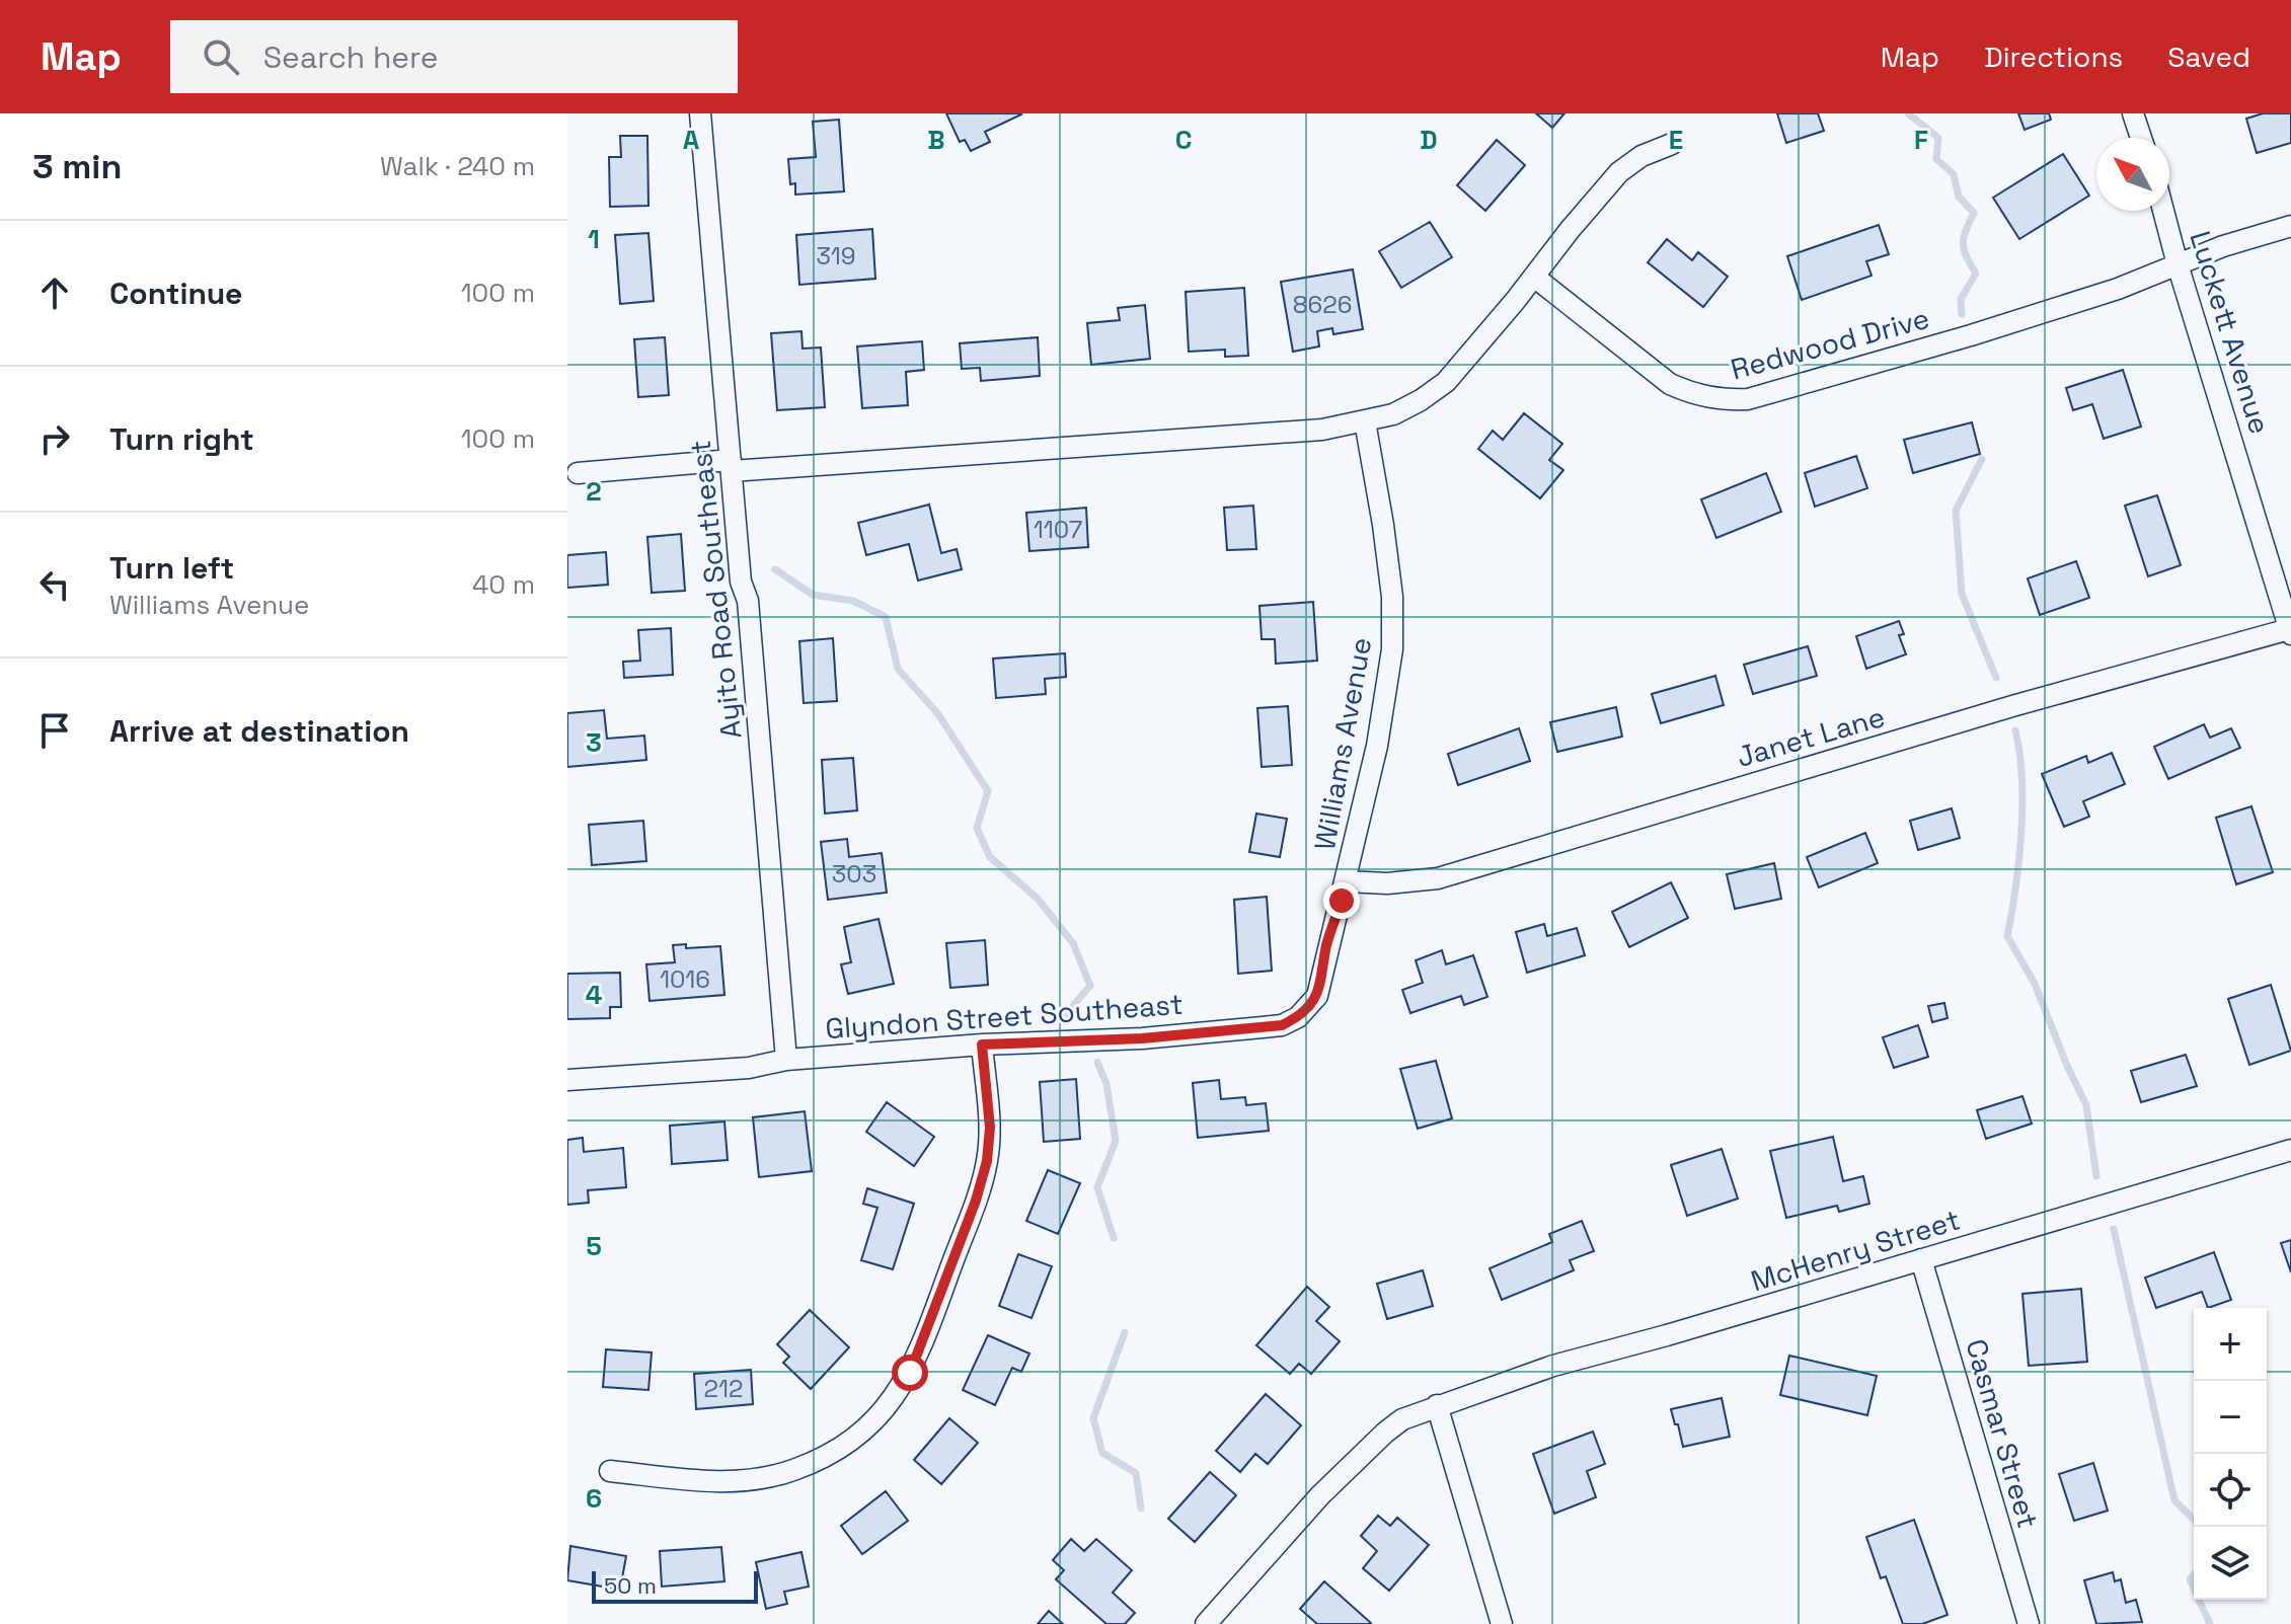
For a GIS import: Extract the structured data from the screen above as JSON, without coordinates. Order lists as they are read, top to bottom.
{
  "streets": {
    "street": [
      "Luckett Avenue",
      "Redwood Drive",
      "Ayito Road Southeast",
      "Janet Lane",
      "Williams Avenue",
      "Glyndon Street Southeast",
      "McHenry Street",
      "Casmar Street"
    ]
  },
  "crossings": [
    ["Luckett Avenue", "Redwood Drive"],
    ["Luckett Avenue", "Janet Lane"],
    ["Ayito Road Southeast", "Glyndon Street Southeast"],
    ["Janet Lane", "Williams Avenue"],
    ["Williams Avenue", "Glyndon Street Southeast"],
    ["McHenry Street", "Casmar Street"]
  ],
  "house_numbers": [
    "319",
    "8626",
    "1107",
    "303",
    "1016",
    "212"
  ],
  "scale_bar": "50 m",
  "north": "top left",
  "page": {
    "header": "Map",
    "search": "Search here",
    "nav": ["Map", "Directions", "Saved"],
    "heading": ["3 min", "Walk · 240 m"],
    "list": [
      ["Continue", "100 m"],
      ["Turn right", "100 m"],
      ["Turn left", "Williams Avenue", "40 m"],
      "Arrive at destination"
    ],
    "map_buttons": ["+", "−"],
    "scale": "50 m"
  },
  "grid": {
    "columns": [
      "A",
      "B",
      "C",
      "D",
      "E",
      "F"
    ],
    "rows": [
      "1",
      "2",
      "3",
      "4",
      "5",
      "6"
    ]
  }
}
